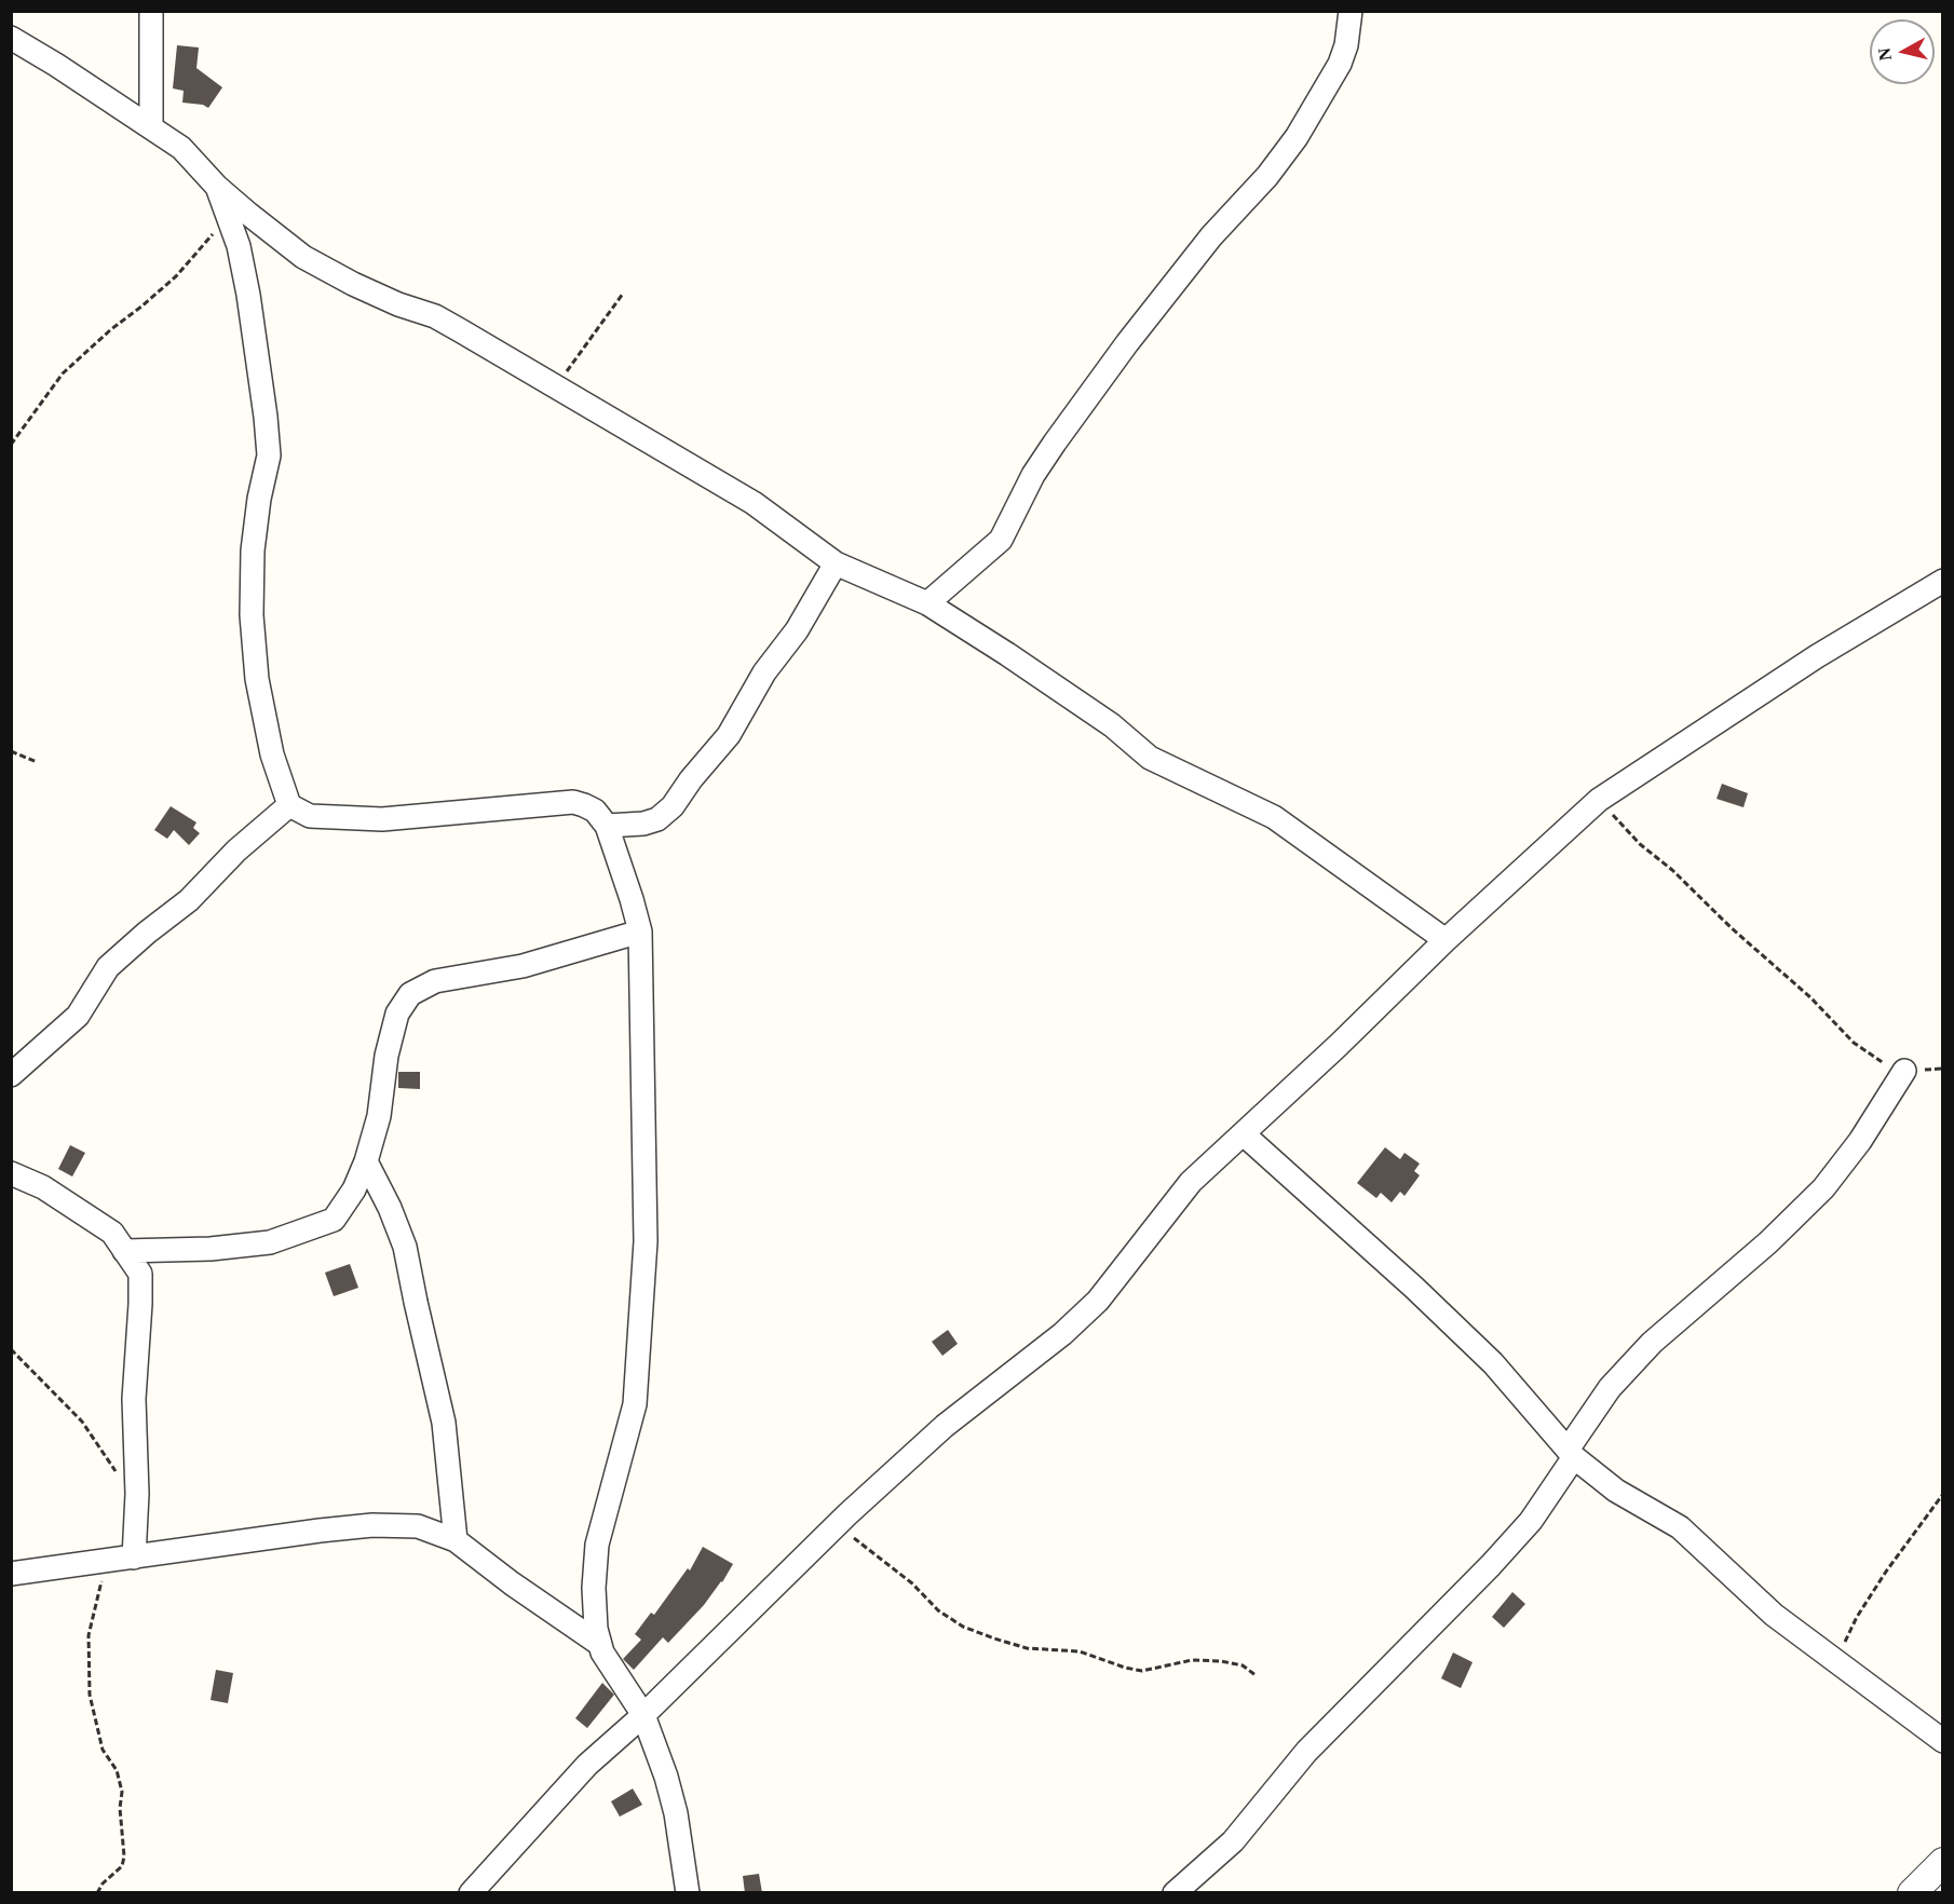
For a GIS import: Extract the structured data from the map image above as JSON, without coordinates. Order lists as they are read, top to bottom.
{
  "north": "left"
}
